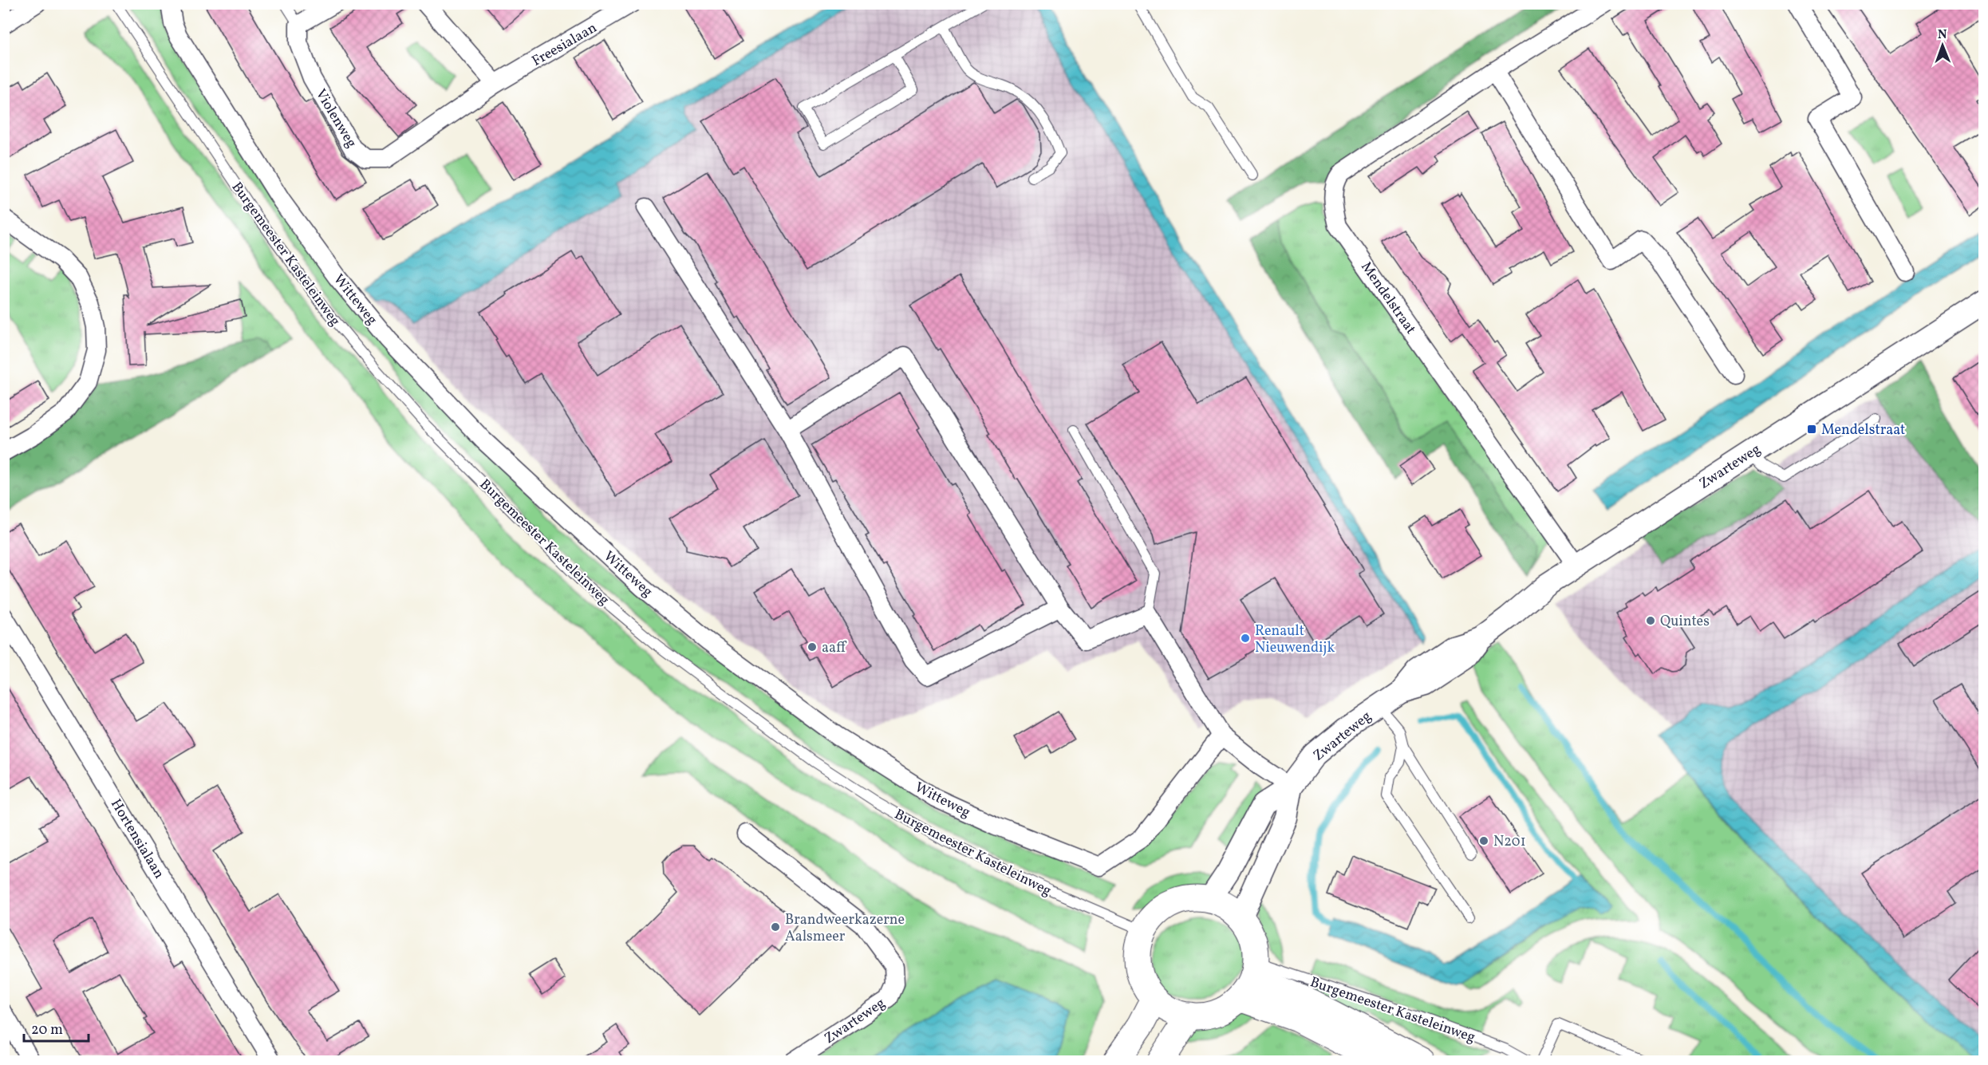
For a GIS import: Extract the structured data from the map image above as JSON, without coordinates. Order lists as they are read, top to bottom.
{
  "streets": {
    "main road": ["Burgemeester Kasteleinweg"],
    "street": [
      "Freesialaan",
      "Violenweg",
      "Mendelstraat",
      "Witteweg",
      "Zwarteweg",
      "Hortensialaan"
    ]
  },
  "crossings": [
    ["Freesialaan", "Violenweg"],
    ["Burgemeester Kasteleinweg", "Zwarteweg"],
    ["Mendelstraat", "Zwarteweg"]
  ],
  "places": {
    "transit": ["Mendelstraat"],
    "other": [
      "Quintes",
      "Renault Nieuwendijk",
      "aaff",
      "N201",
      "Brandweerkazerne Aalsmeer"
    ]
  },
  "scale_bar": "20 m",
  "north": "top"
}
